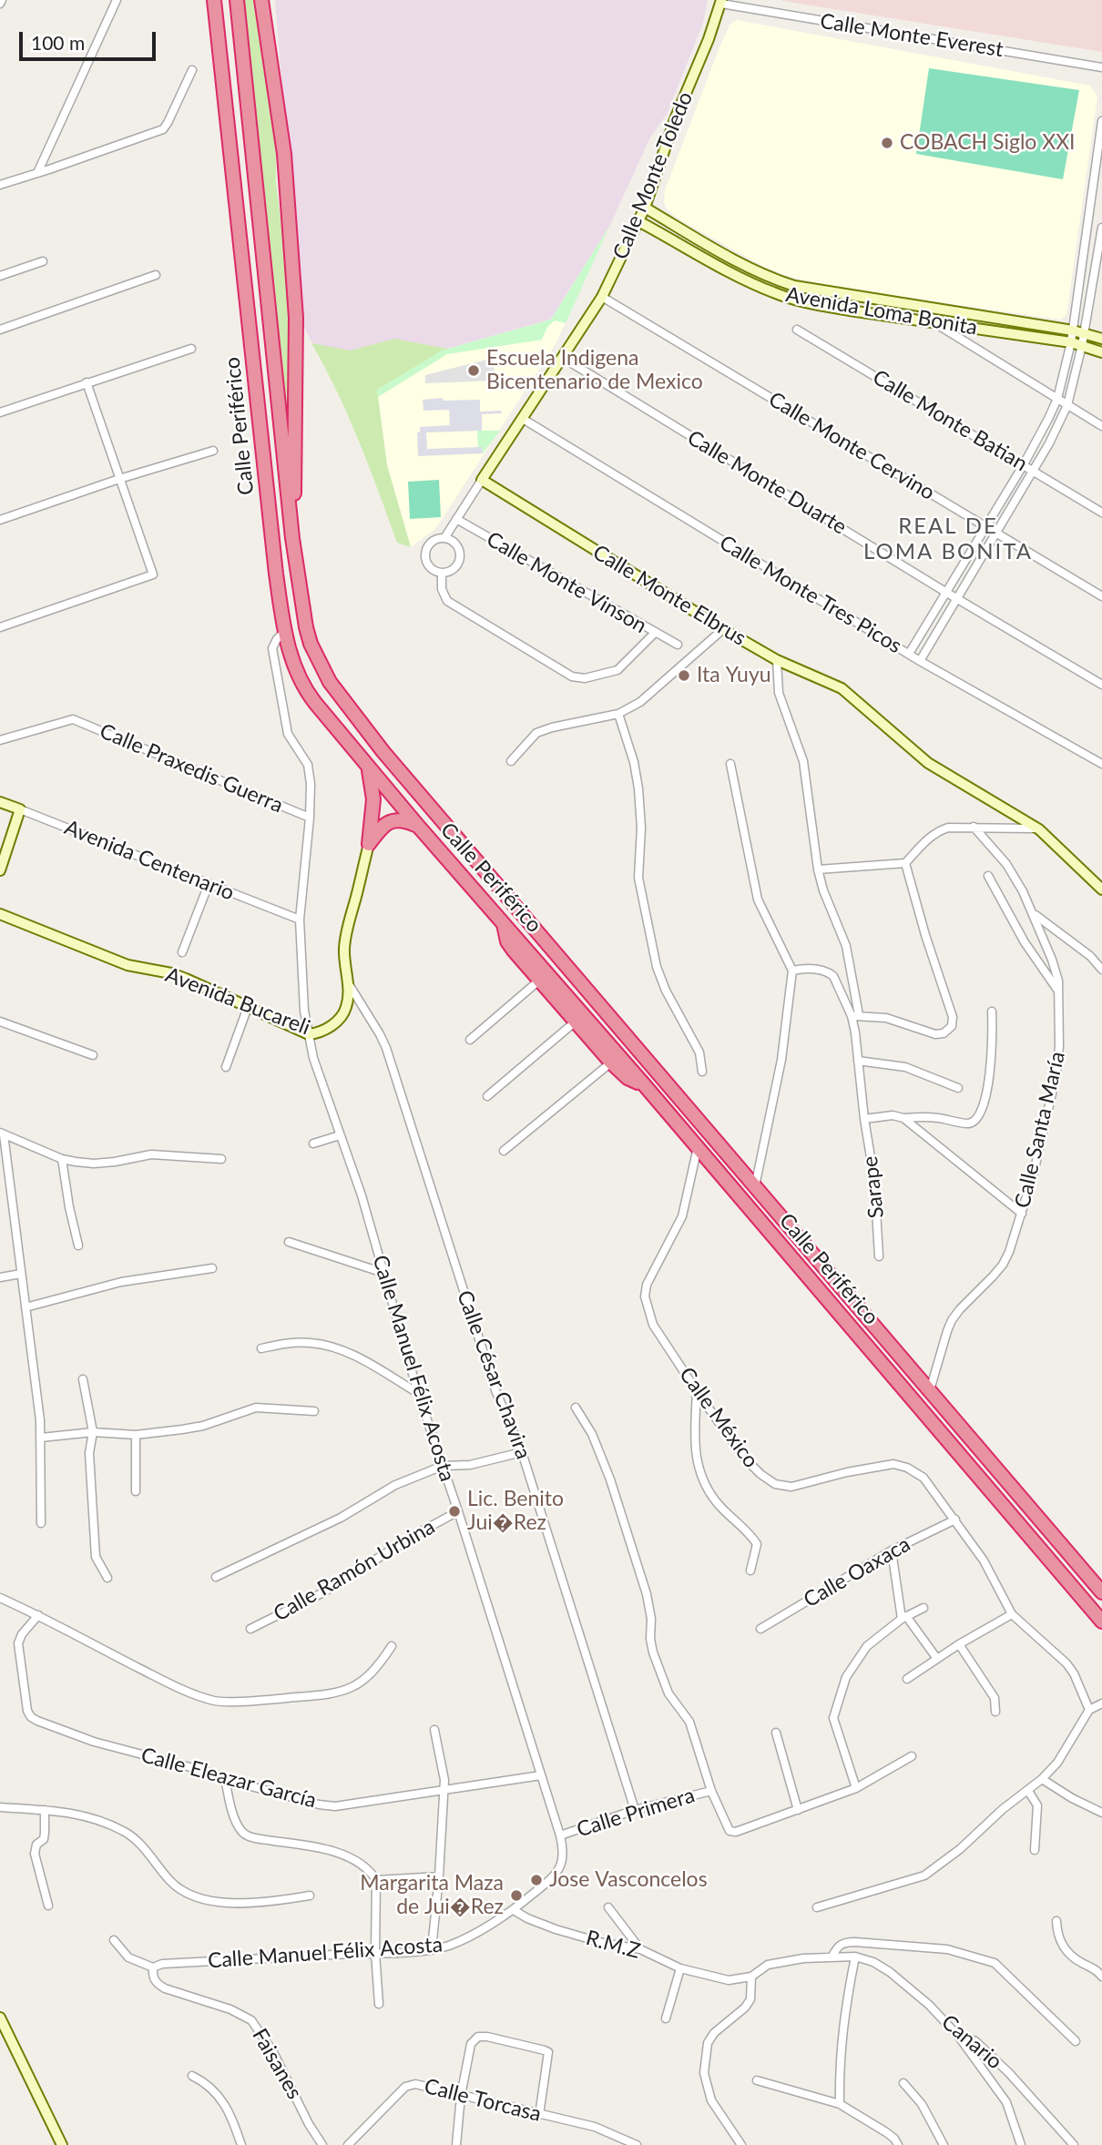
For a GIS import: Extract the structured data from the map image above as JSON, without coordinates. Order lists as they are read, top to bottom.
{
  "streets": {
    "highway": ["Calle Periférico"],
    "street": [
      "Calle Monte Everest",
      "Calle Monte Toledo",
      "Avenida Loma Bonita",
      "Calle Monte Batian",
      "Calle Monte Cervino",
      "Calle Monte Duarte",
      "Calle Monte Vinson",
      "Calle Monte Tres Picos",
      "Calle Monte Elbrus",
      "Calle Praxedis Guerra",
      "Avenida Centenario",
      "Avenida Bucareli",
      "Calle Santa María",
      "Sarape",
      "Calle Manuel Félix Acosta",
      "Calle César Chavira",
      "Calle México",
      "Calle Ramón Urbina",
      "Calle Oaxaca",
      "Calle Eleazar García",
      "Calle Primera",
      "R.M.Z",
      "Canario",
      "Faisanes",
      "Calle Torcasa"
    ]
  },
  "crossings": [
    ["Calle Monte Everest", "Calle Monte Toledo"],
    ["Calle Monte Toledo", "Avenida Loma Bonita"],
    ["Calle Monte Toledo", "Calle Monte Cervino"],
    ["Calle Monte Toledo", "Calle Monte Duarte"],
    ["Calle Monte Toledo", "Calle Monte Vinson"],
    ["Calle Monte Toledo", "Calle Monte Tres Picos"],
    ["Calle Monte Toledo", "Calle Monte Elbrus"],
    ["Calle Periférico", "Calle Santa María"],
    ["Calle Periférico", "Calle Manuel Félix Acosta"],
    ["Calle Periférico", "Calle México"],
    ["Calle Praxedis Guerra", "Calle Manuel Félix Acosta"],
    ["Avenida Centenario", "Calle Manuel Félix Acosta"],
    ["Avenida Bucareli", "Calle Manuel Félix Acosta"],
    ["Avenida Bucareli", "Calle César Chavira"],
    ["Calle Manuel Félix Acosta", "Calle Ramón Urbina"],
    ["Calle Manuel Félix Acosta", "Calle Eleazar García"],
    ["Calle Manuel Félix Acosta", "Calle Primera"],
    ["Calle Manuel Félix Acosta", "R.M.Z"],
    ["Calle Manuel Félix Acosta", "Faisanes"],
    ["Calle César Chavira", "Calle Primera"],
    ["Calle México", "Calle Oaxaca"],
    ["R.M.Z", "Canario"]
  ],
  "districts": ["REAL DE LOMA BONITA"],
  "places": [
    "COBACH Siglo XXI",
    "Escuela Indigena Bicentenario de Mexico",
    "Ita Yuyu",
    "Lic. Benito Jui�Rez",
    "Jose Vasconcelos",
    "Margarita Maza de Jui�Rez"
  ],
  "scale_bar": "100 m"
}
